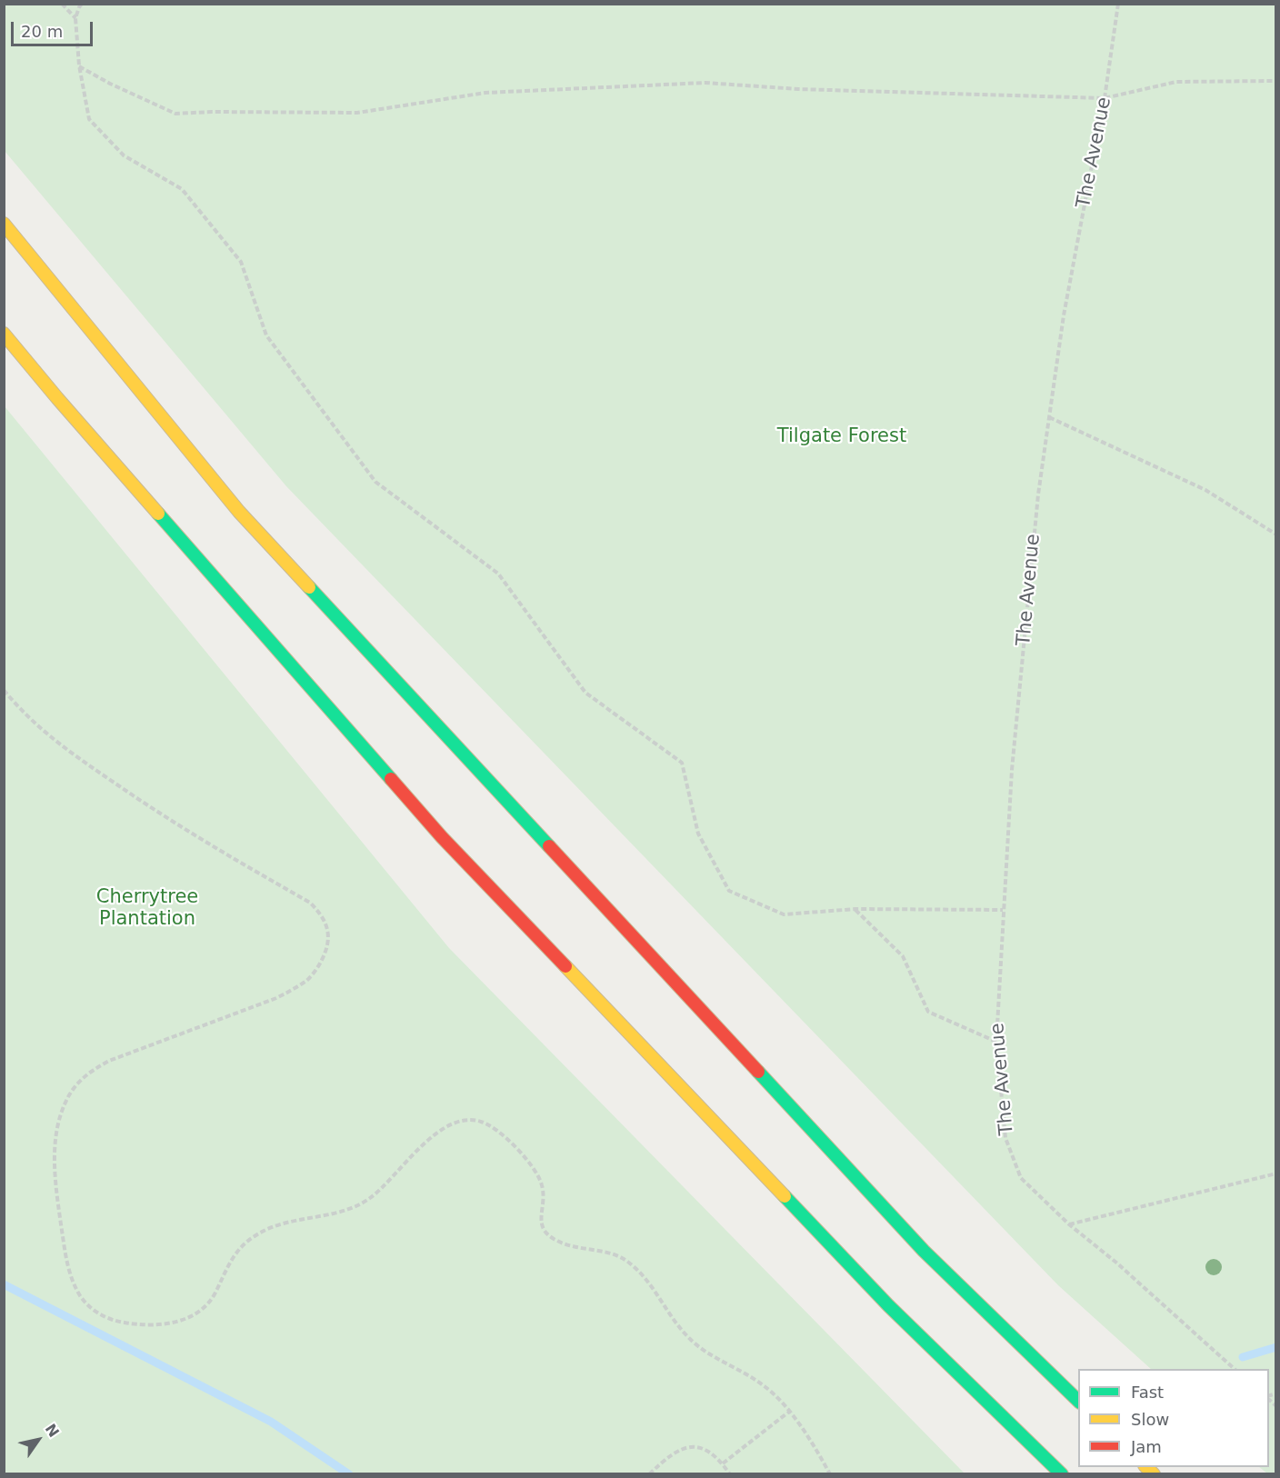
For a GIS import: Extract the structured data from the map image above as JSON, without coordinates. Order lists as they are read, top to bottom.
{
  "streets": {
    "path": ["The Avenue"]
  },
  "parks": ["Tilgate Forest", "Cherrytree Plantation"],
  "legend": ["Fast", "Slow", "Jam"],
  "scale_bar": "20 m",
  "north": "top right"
}
